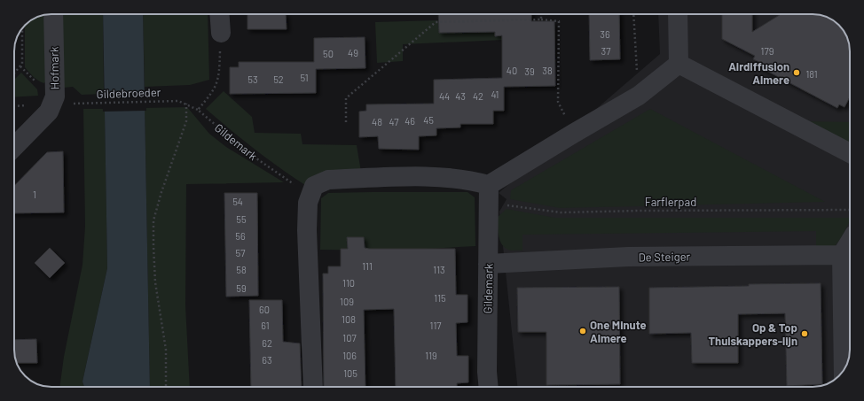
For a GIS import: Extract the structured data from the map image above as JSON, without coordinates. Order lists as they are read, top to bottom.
{
  "streets": {
    "street": ["Hofmark", "Gildemark", "De Steiger"],
    "path": ["Gildebroeder", "Farflerpad"]
  },
  "crossings": [
    ["Gildebroeder", "Gildemark"],
    ["Gildemark", "Farflerpad"],
    ["Gildemark", "De Steiger"]
  ],
  "places": ["Airdiffusion Almere", "One Minute Almere", "Op & Top Thuiskappers-lijn"],
  "house_numbers": [
    "36",
    "37",
    "179",
    "49",
    "50",
    "40",
    "38",
    "39",
    "181",
    "51",
    "53",
    "52",
    "41",
    "44",
    "43",
    "42",
    "45",
    "46",
    "48",
    "47",
    "1",
    "54",
    "55",
    "56",
    "57",
    "111",
    "58",
    "113",
    "110",
    "59",
    "115",
    "109",
    "60",
    "108",
    "61",
    "117",
    "107",
    "62",
    "106",
    "119",
    "63",
    "105"
  ]
}
